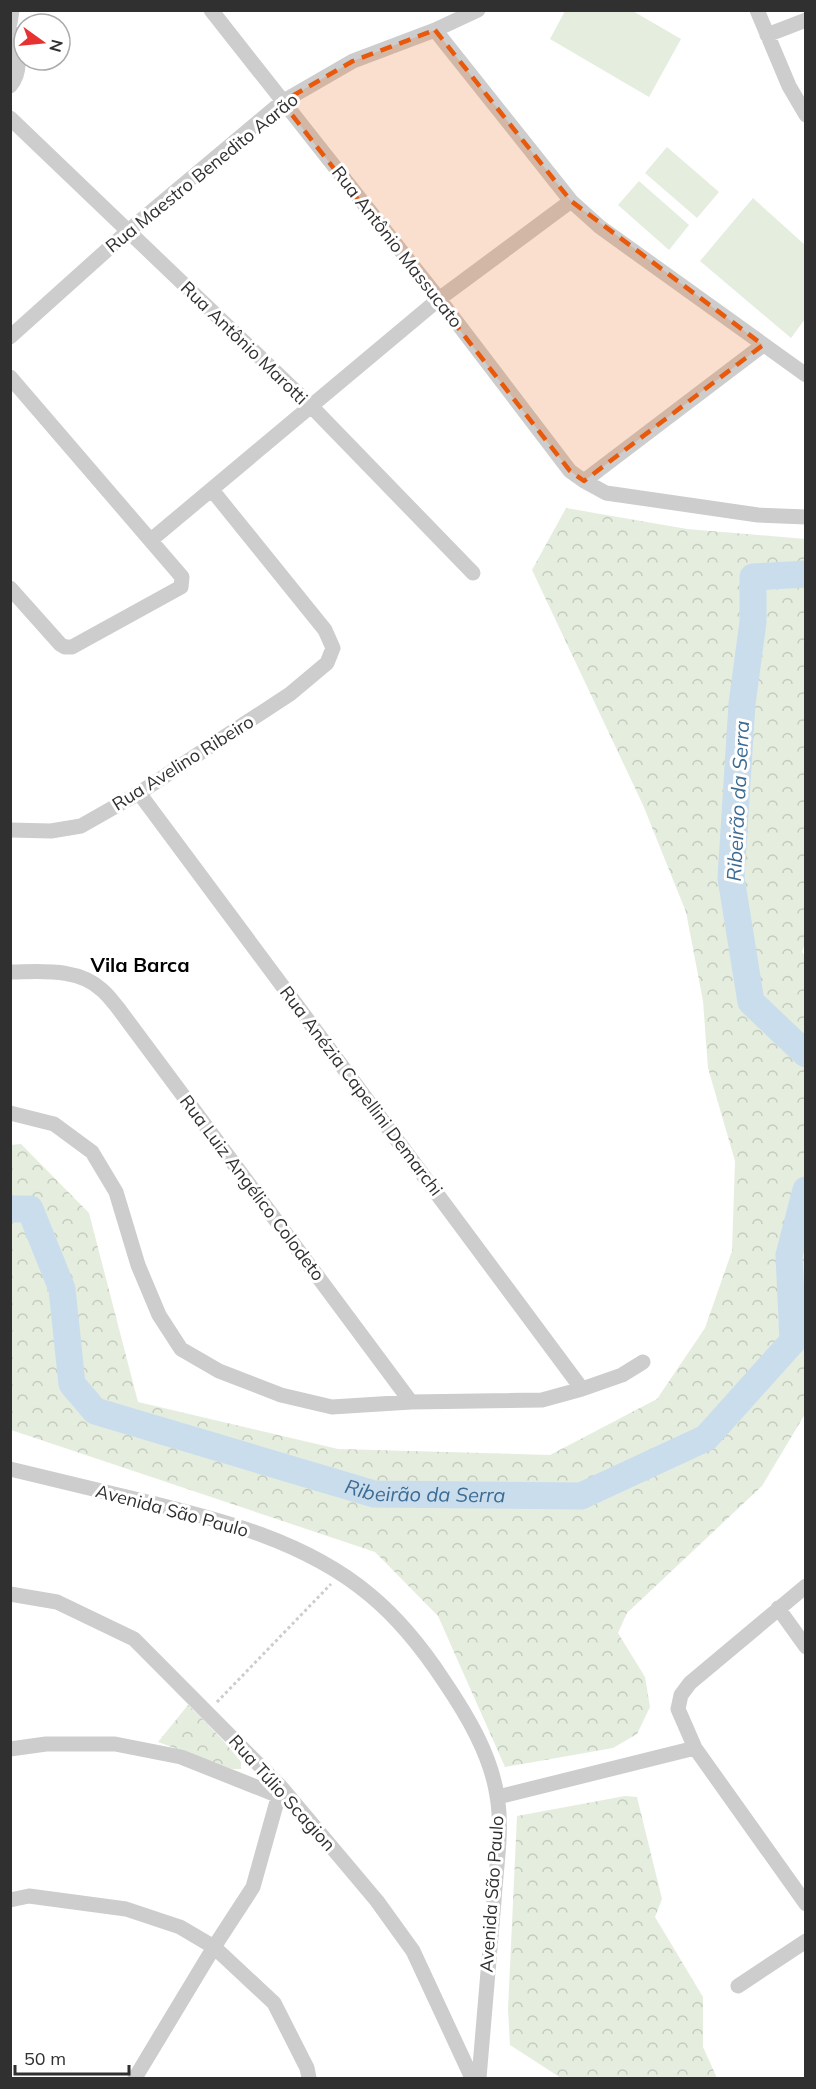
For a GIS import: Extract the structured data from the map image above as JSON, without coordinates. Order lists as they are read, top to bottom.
{
  "streets": {
    "street": [
      "Rua Maestro Benedito Aarão",
      "Rua Antônio Massucato",
      "Rua Antônio Marotti",
      "Rua Avelino Ribeiro",
      "Rua Anézia Capellini Demarchi",
      "Rua Luiz Angélico Colodeto",
      "Avenida São Paulo",
      "Rua Túlio Scagion"
    ]
  },
  "crossings": [
    ["Rua Maestro Benedito Aarão", "Rua Antônio Massucato"],
    ["Rua Maestro Benedito Aarão", "Rua Antônio Marotti"],
    ["Rua Avelino Ribeiro", "Rua Anézia Capellini Demarchi"]
  ],
  "districts": ["Vila Barca"],
  "water": ["Ribeirão da Serra"],
  "scale_bar": "50 m",
  "north": "right"
}
